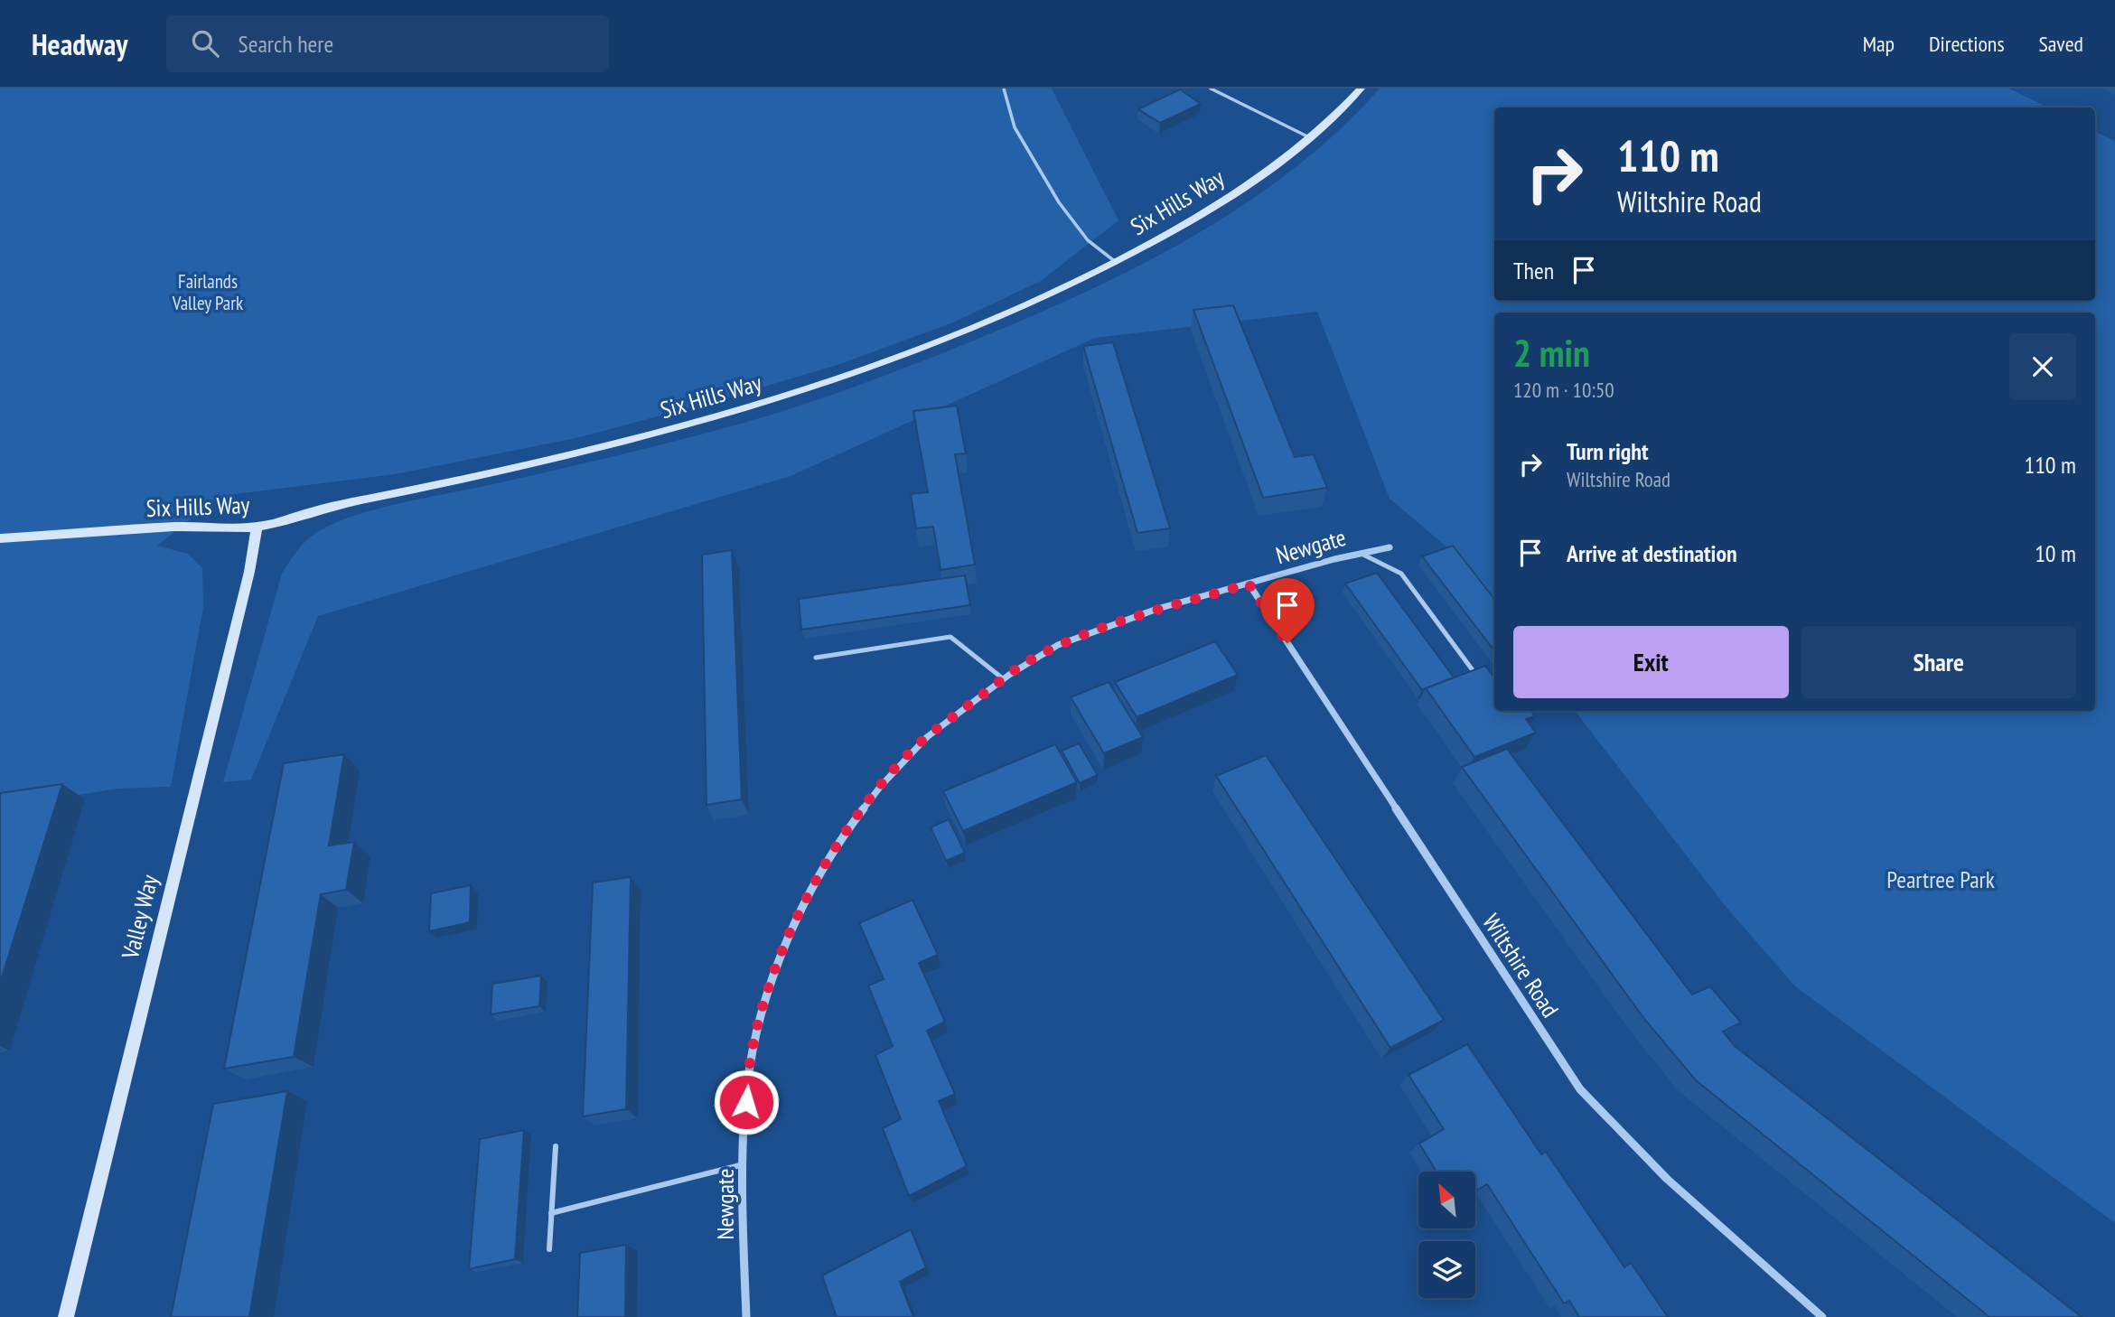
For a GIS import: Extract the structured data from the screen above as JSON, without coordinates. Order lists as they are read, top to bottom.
{
  "streets": {
    "street": [
      "Six Hills Way",
      "Newgate",
      "Valley Way",
      "Wiltshire Road"
    ]
  },
  "crossings": [
    ["Six Hills Way", "Valley Way"],
    ["Newgate", "Wiltshire Road"]
  ],
  "parks": ["Fairlands Valley Park", "Peartree Park"],
  "north": "top left",
  "page": {
    "header": "Headway",
    "search": "Search here",
    "nav": ["Map", "Directions", "Saved"],
    "turn": ["110 m", "Wiltshire Road"],
    "then": "Then",
    "heading": ["2 min", "120 m · 10:50"],
    "list": [
      {
        "name": "Turn right",
        "note": "Wiltshire Road",
        "value": "110 m"
      },
      {
        "name": "Arrive at destination",
        "value": "10 m"
      }
    ],
    "buttons": ["Exit", "Share"]
  }
}
